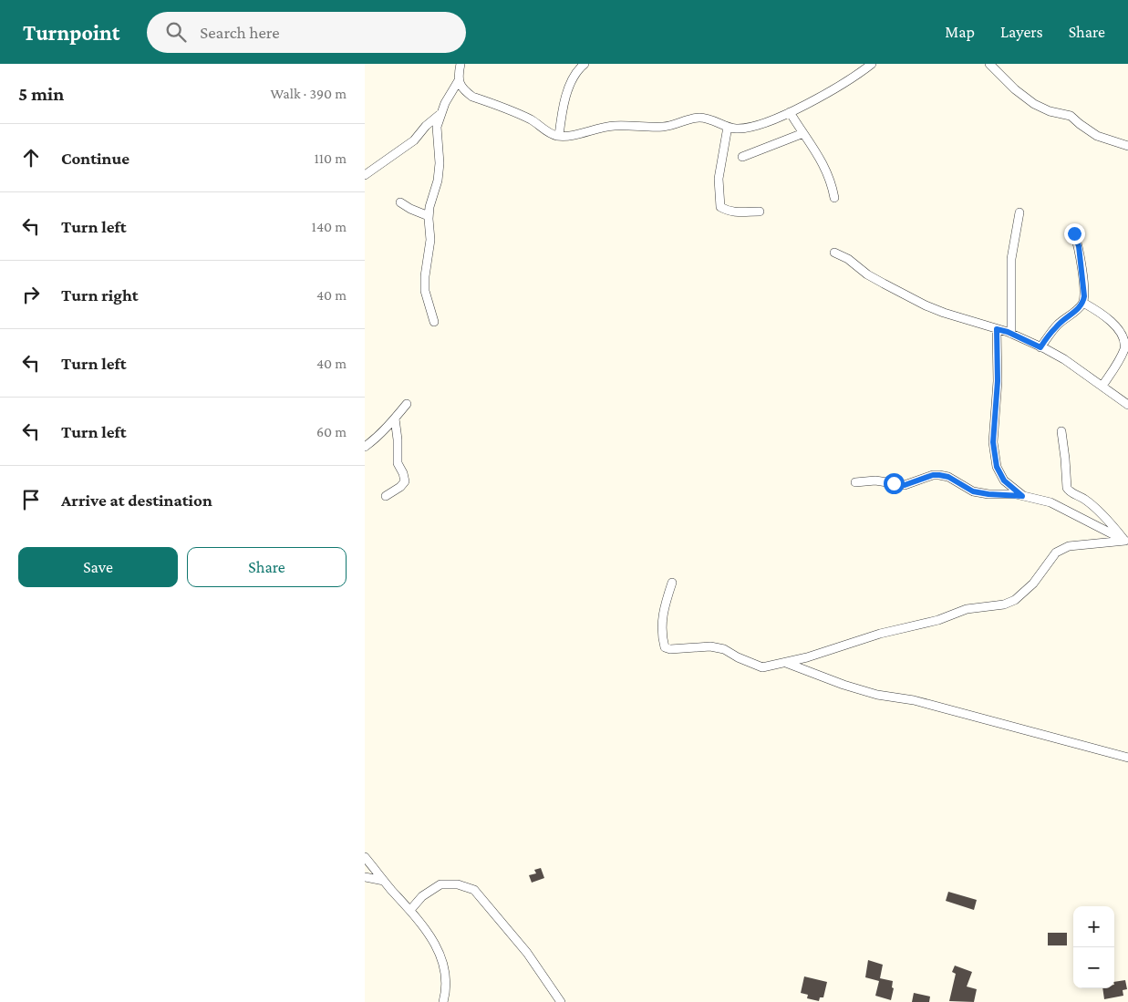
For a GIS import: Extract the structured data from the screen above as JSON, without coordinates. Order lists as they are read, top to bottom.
{
  "page": {
    "header": "Turnpoint",
    "search": "Search here",
    "nav": ["Map", "Layers", "Share"],
    "heading": ["5 min", "Walk · 390 m"],
    "list": [
      ["Continue", "110 m"],
      ["Turn left", "140 m"],
      ["Turn right", "40 m"],
      ["Turn left", "40 m"],
      ["Turn left", "60 m"],
      "Arrive at destination"
    ],
    "buttons": ["Save", "Share"],
    "map_buttons": ["+", "−"]
  }
}
